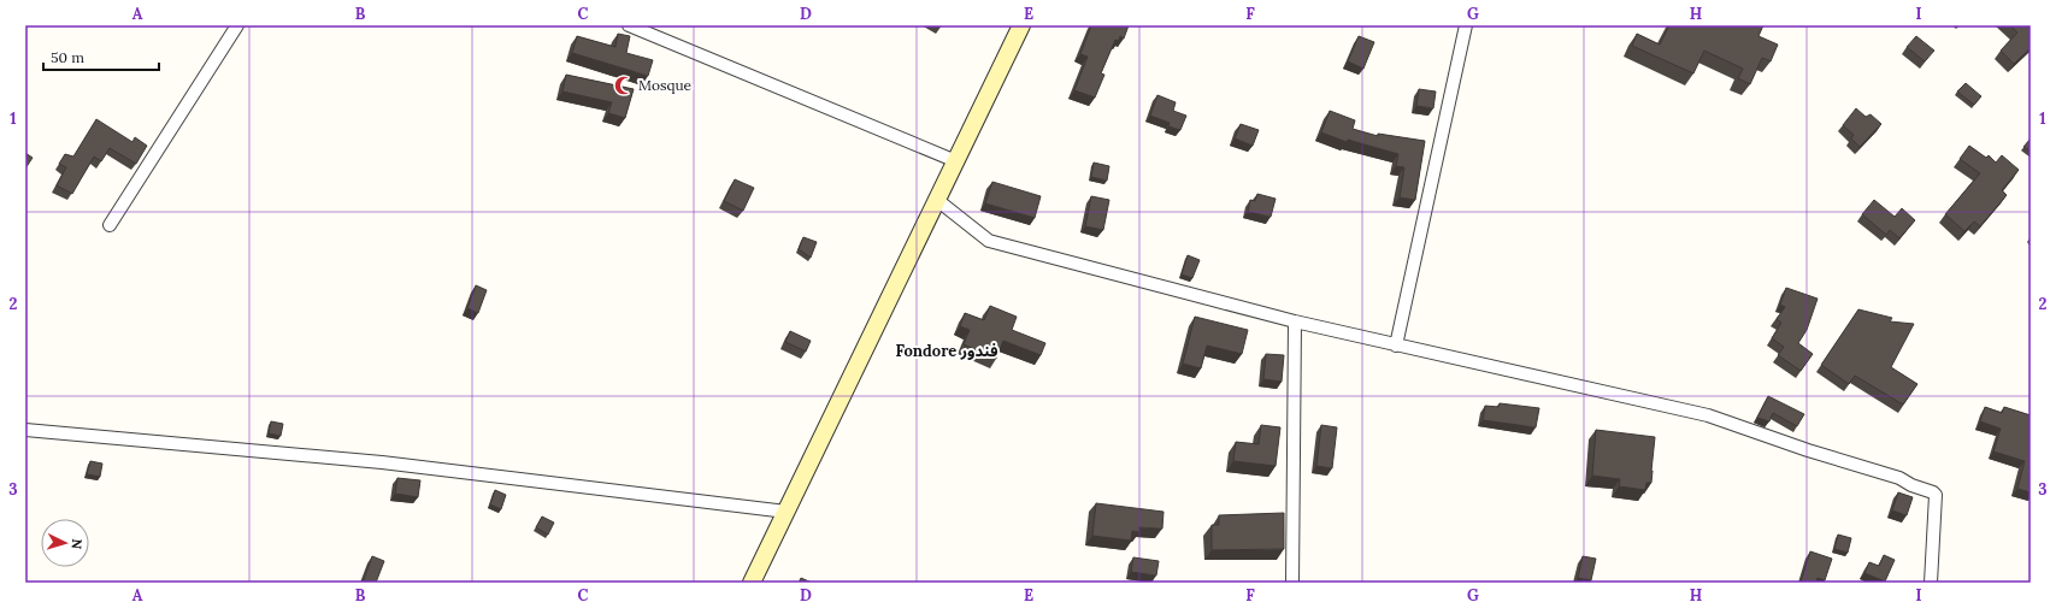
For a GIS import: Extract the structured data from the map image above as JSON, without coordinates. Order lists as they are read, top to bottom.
{
  "districts": ["Fondore فندور"],
  "places": {
    "mosque": ["Mosque"]
  },
  "scale_bar": "50 m",
  "north": "right",
  "grid": {
    "columns": [
      "A",
      "B",
      "C",
      "D",
      "E",
      "F",
      "G",
      "H",
      "I"
    ],
    "rows": ["1", "2", "3"]
  }
}
